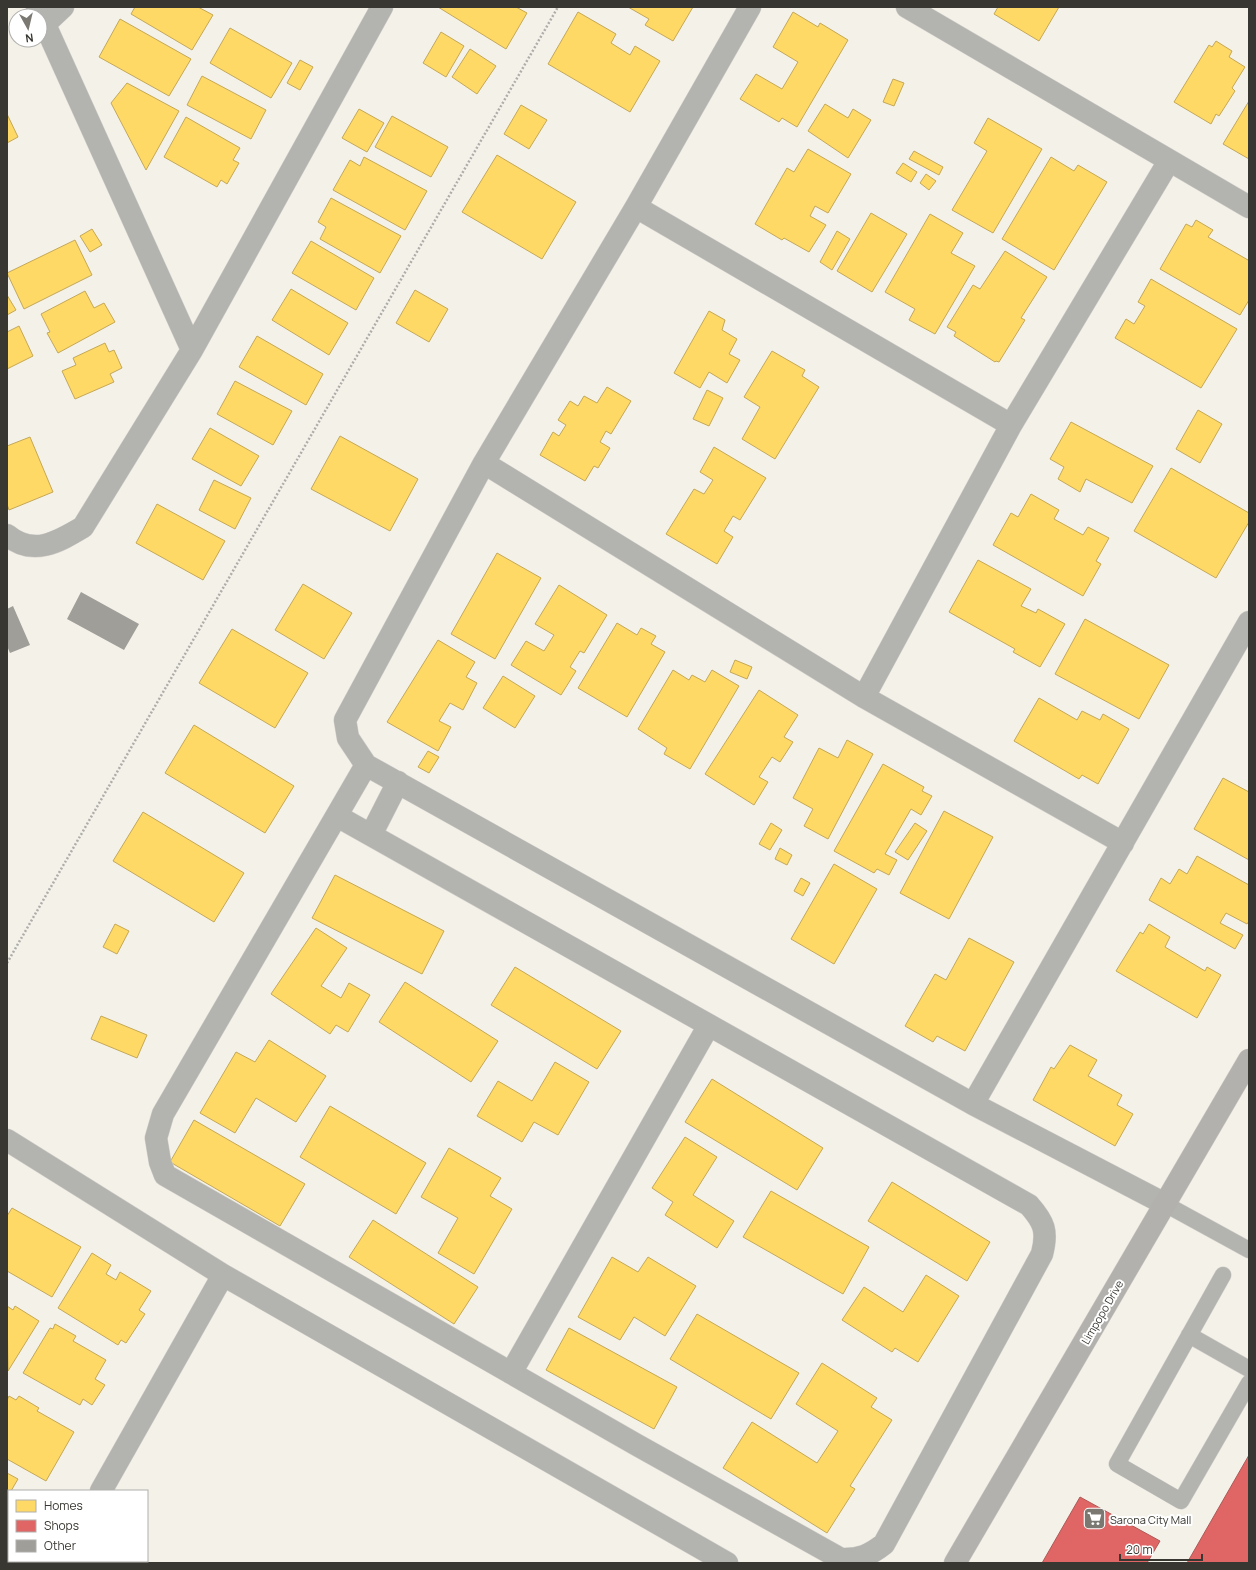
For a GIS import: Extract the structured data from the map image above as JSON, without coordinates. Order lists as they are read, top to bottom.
{
  "streets": {
    "street": ["Limpopo Drive"]
  },
  "places": {
    "supermarket": ["Sarona City Mall"]
  },
  "legend": ["Homes", "Shops", "Other"],
  "scale_bar": "20 m",
  "north": "bottom"
}
